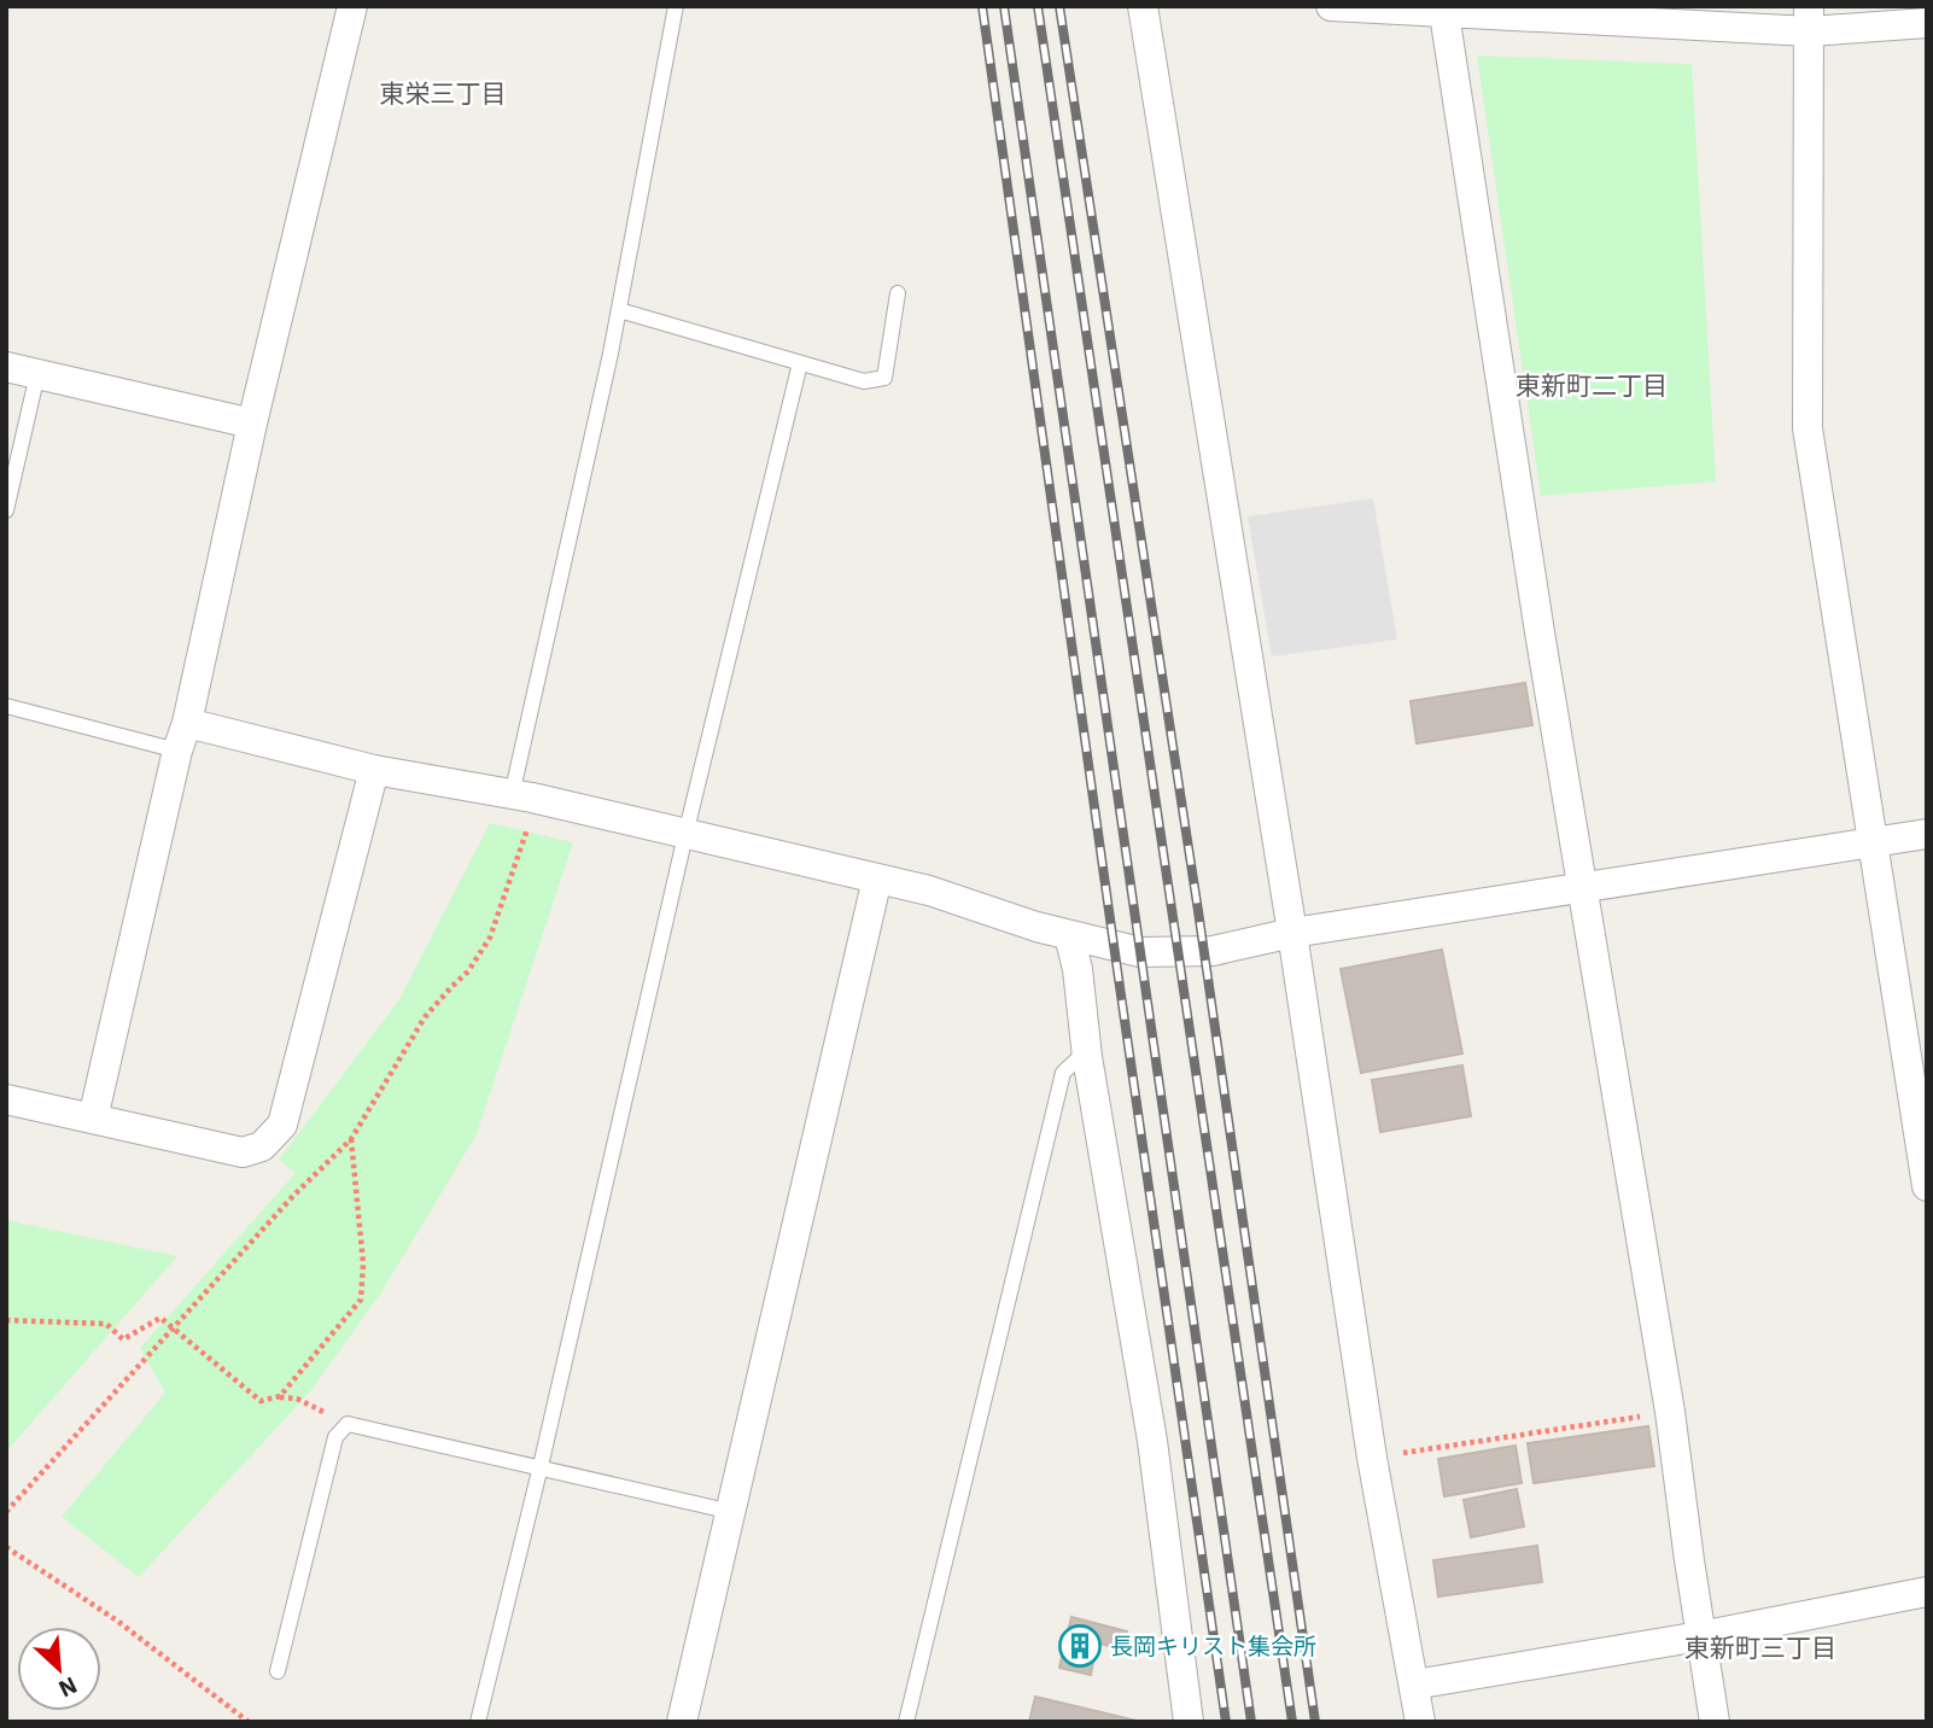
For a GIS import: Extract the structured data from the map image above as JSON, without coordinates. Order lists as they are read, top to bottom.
{
  "districts": ["東栄三丁目", "東新町二丁目", "東新町三丁目"],
  "places": {
    "building": ["長岡キリスト集会所"]
  },
  "north": "bottom right"
}
